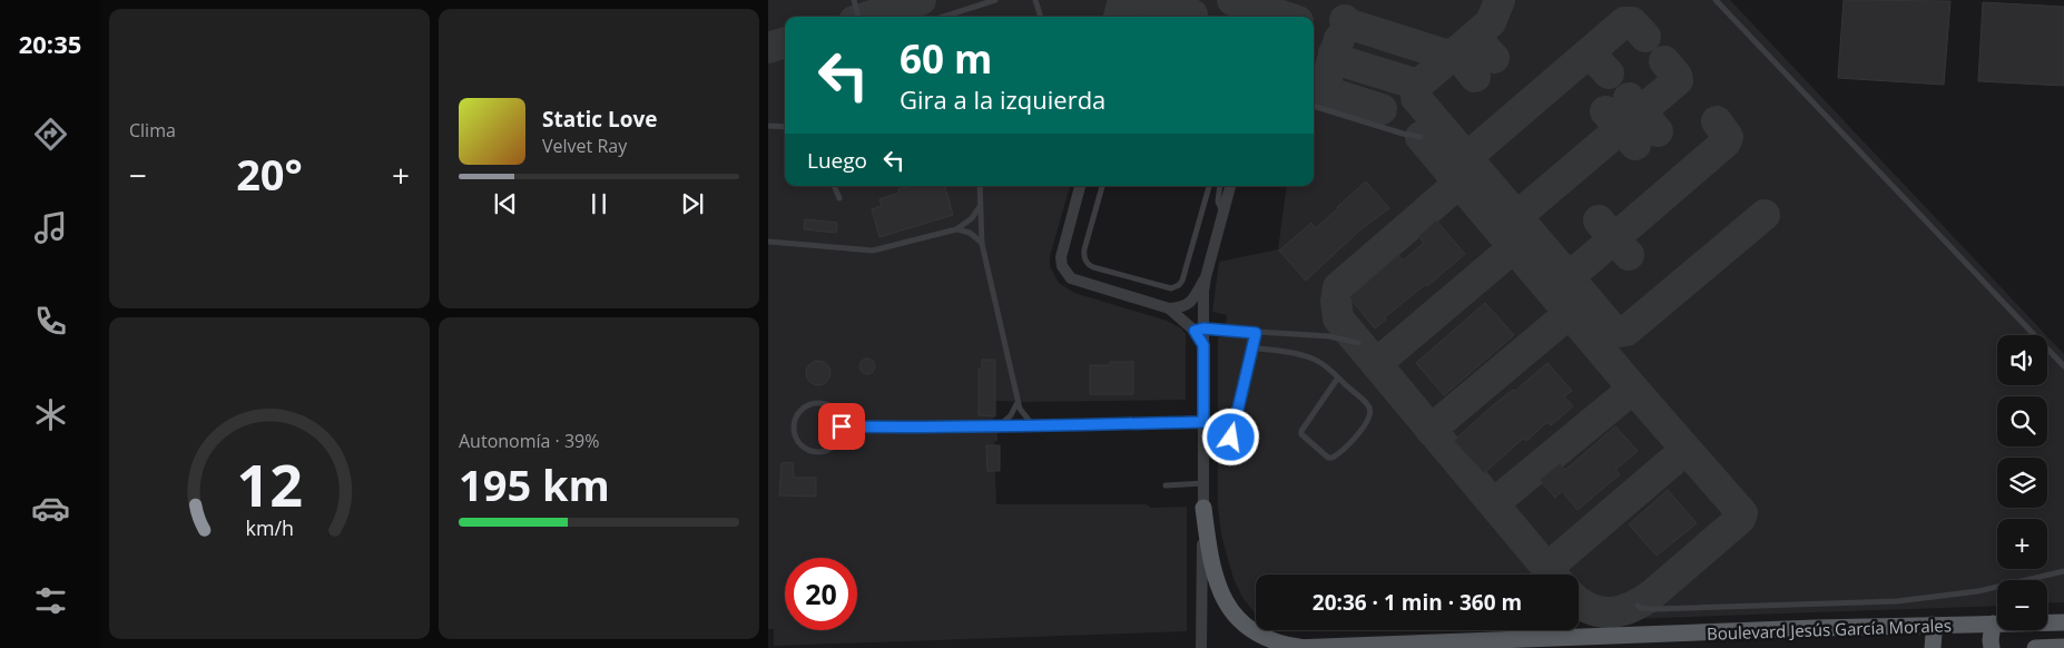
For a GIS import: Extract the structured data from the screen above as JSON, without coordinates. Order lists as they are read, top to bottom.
{
  "streets": {
    "main road": ["Boulevard Jesús García Morales"]
  },
  "page": {
    "tabs": "20:35",
    "tile": [
      "Clima",
      ["Autonomía · 39%", "195 km"]
    ],
    "turn": ["60 m", "Gira a la izquierda"],
    "song": ["Static Love", "Velvet Ray"],
    "then": "Luego",
    "heat": ["−", "20°", "+"],
    "map_buttons": ["+", "−"],
    "limit": "20",
    "trip": "20:36 · 1 min · 360 m",
    "gauge": ["12", "km/h"]
  }
}
